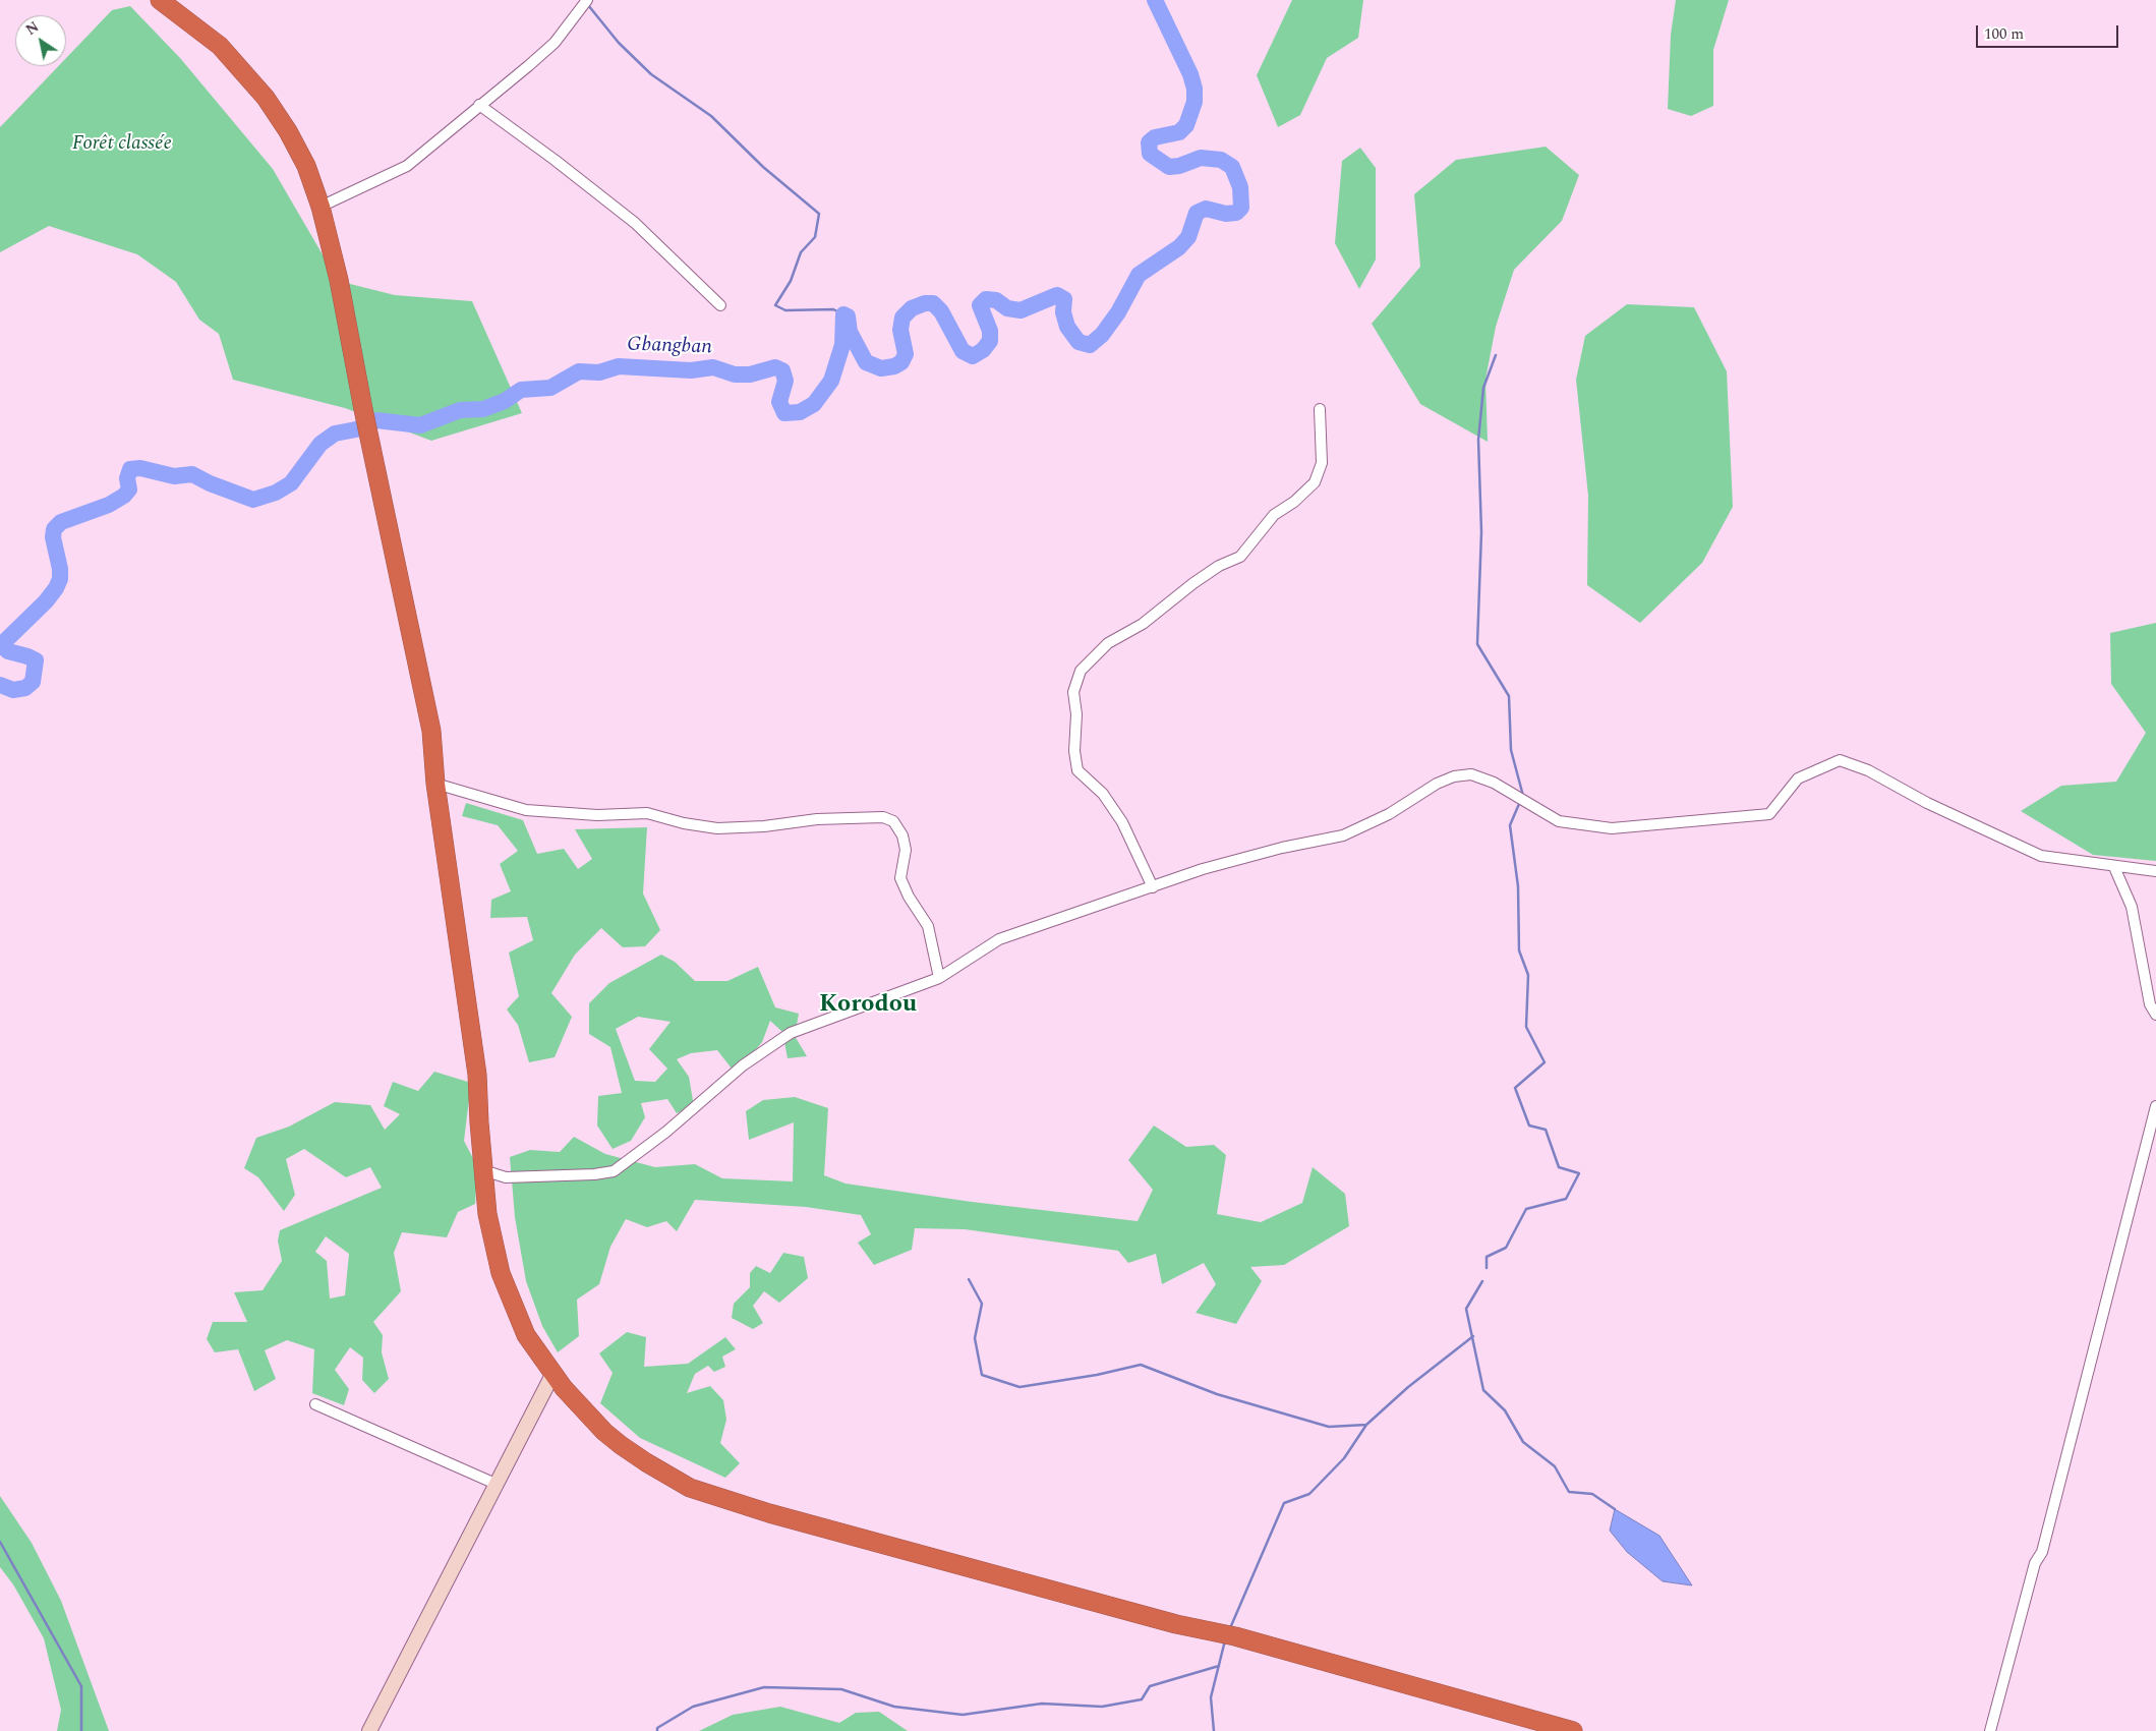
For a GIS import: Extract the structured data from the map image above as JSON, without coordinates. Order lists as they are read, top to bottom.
{
  "districts": ["Korodou"],
  "water": ["Gbangban"],
  "parks": ["Forêt classée"],
  "scale_bar": "100 m",
  "north": "top left"
}
